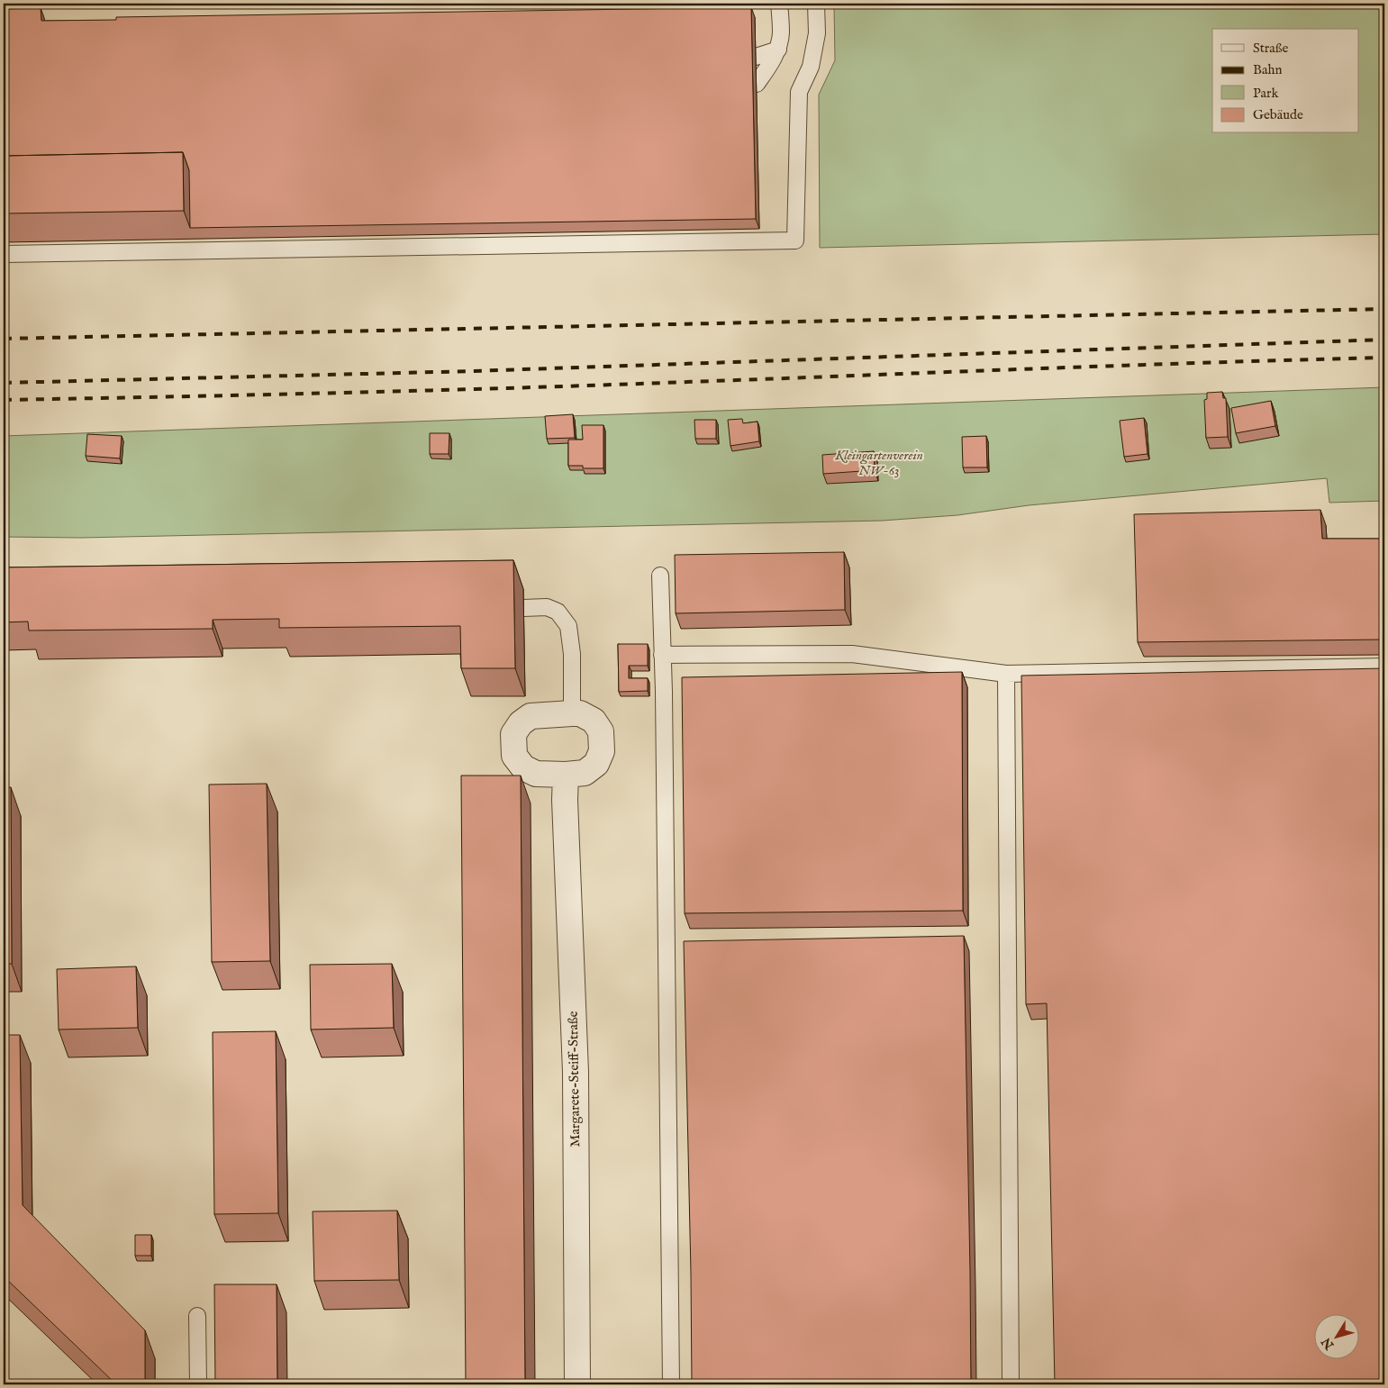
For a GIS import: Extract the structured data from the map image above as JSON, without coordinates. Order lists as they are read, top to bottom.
{
  "streets": {
    "street": ["Margarete-Steiff-Straße"]
  },
  "parks": ["Kleingartenverein NW-63"],
  "legend": [
    "Straße",
    "Bahn",
    "Park",
    "Gebäude"
  ],
  "north": "bottom left"
}
